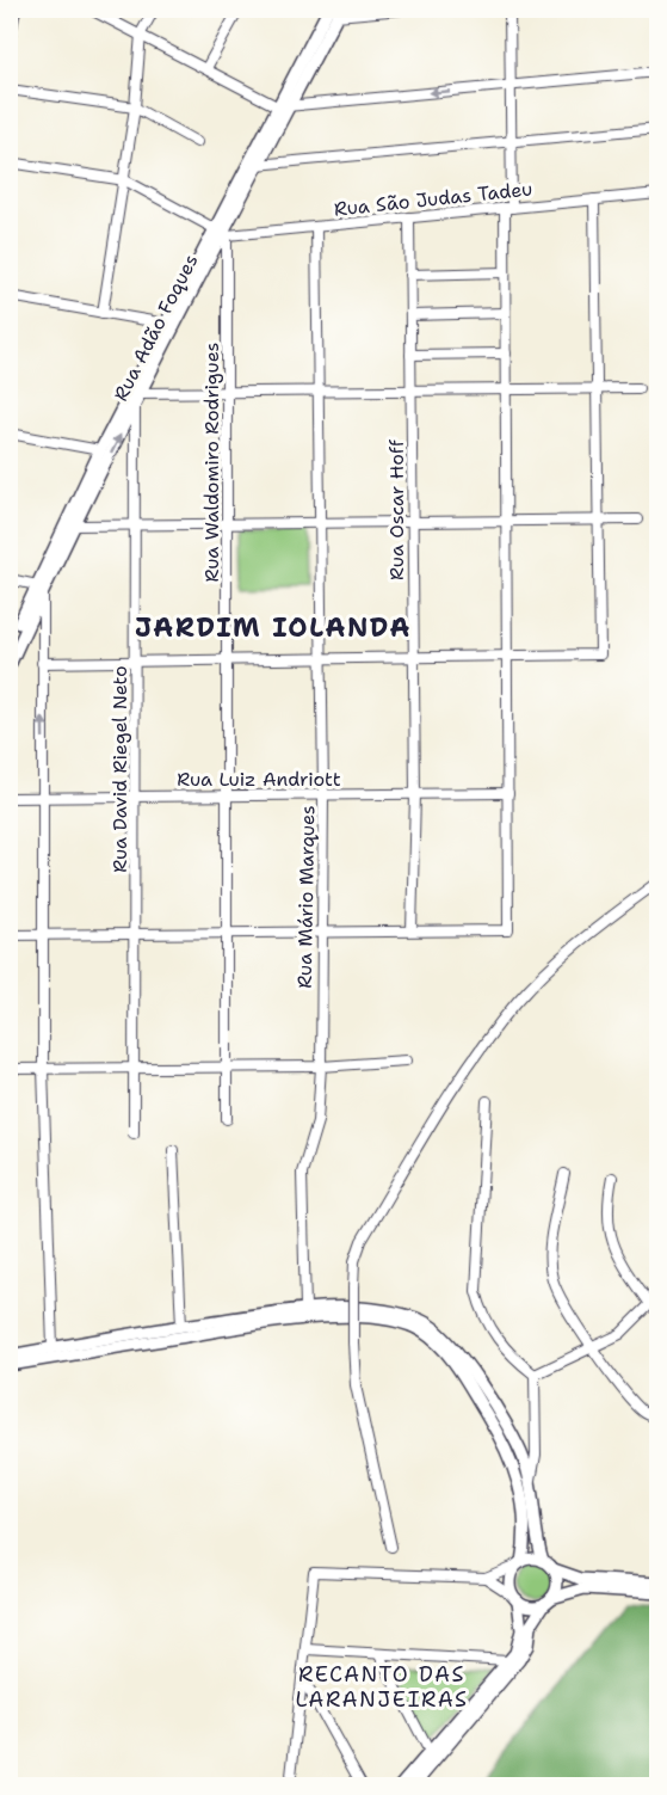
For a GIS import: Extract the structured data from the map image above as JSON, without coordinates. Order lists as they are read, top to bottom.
{
  "streets": {
    "main road": ["Rua Adão Foques"],
    "street": [
      "Rua São Judas Tadeu",
      "Rua Waldomiro Rodrigues",
      "Rua Oscar Hoff",
      "Rua David Riegel Neto",
      "Rua Luiz Andriott",
      "Rua Mário Marques"
    ]
  },
  "crossings": [
    ["Rua São Judas Tadeu", "Rua Adão Foques"],
    ["Rua São Judas Tadeu", "Rua Waldomiro Rodrigues"],
    ["Rua São Judas Tadeu", "Rua Oscar Hoff"],
    ["Rua São Judas Tadeu", "Rua Mário Marques"],
    ["Rua Adão Foques", "Rua Waldomiro Rodrigues"],
    ["Rua Adão Foques", "Rua David Riegel Neto"],
    ["Rua Waldomiro Rodrigues", "Rua Luiz Andriott"],
    ["Rua Oscar Hoff", "Rua Luiz Andriott"],
    ["Rua David Riegel Neto", "Rua Luiz Andriott"],
    ["Rua Luiz Andriott", "Rua Mário Marques"]
  ],
  "districts": ["JARDIM IOLANDA", "RECANTO DAS LARANJEIRAS"]
}
